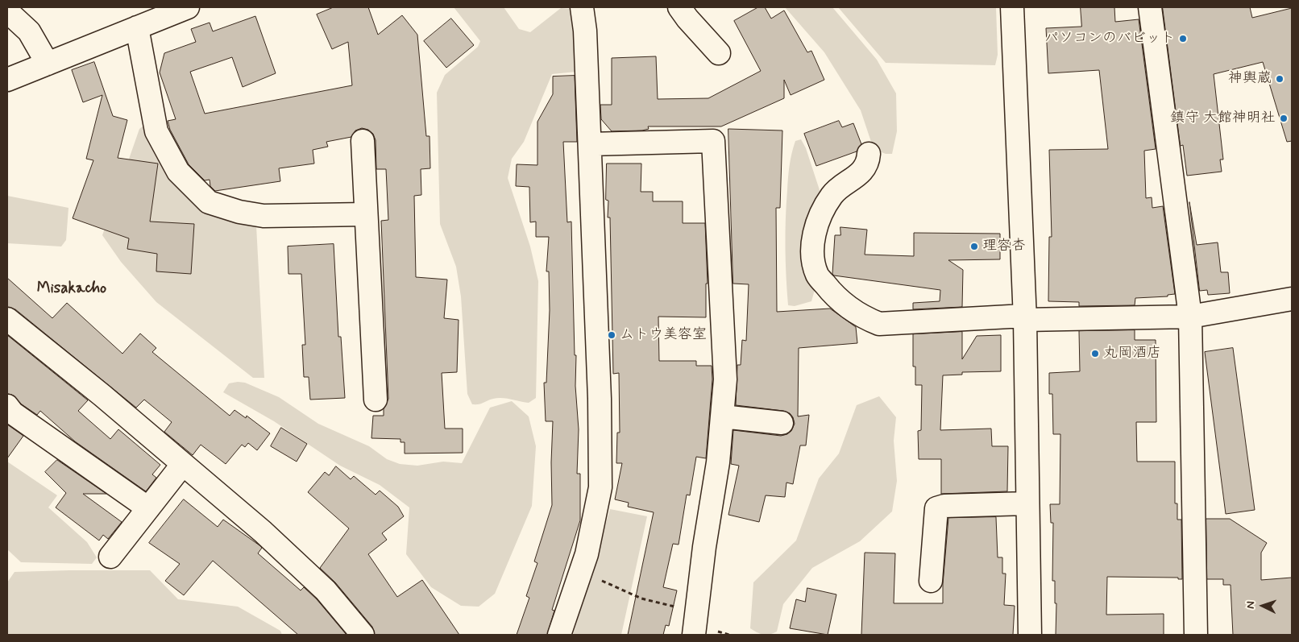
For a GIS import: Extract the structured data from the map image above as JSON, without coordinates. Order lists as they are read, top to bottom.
{
  "districts": ["Misakacho"],
  "places": [
    "パソコンのバビット",
    "神輿蔵",
    "鎮守 大館神明社",
    "理容杏",
    "ムトウ美容室",
    "丸岡酒店"
  ],
  "north": "left"
}
